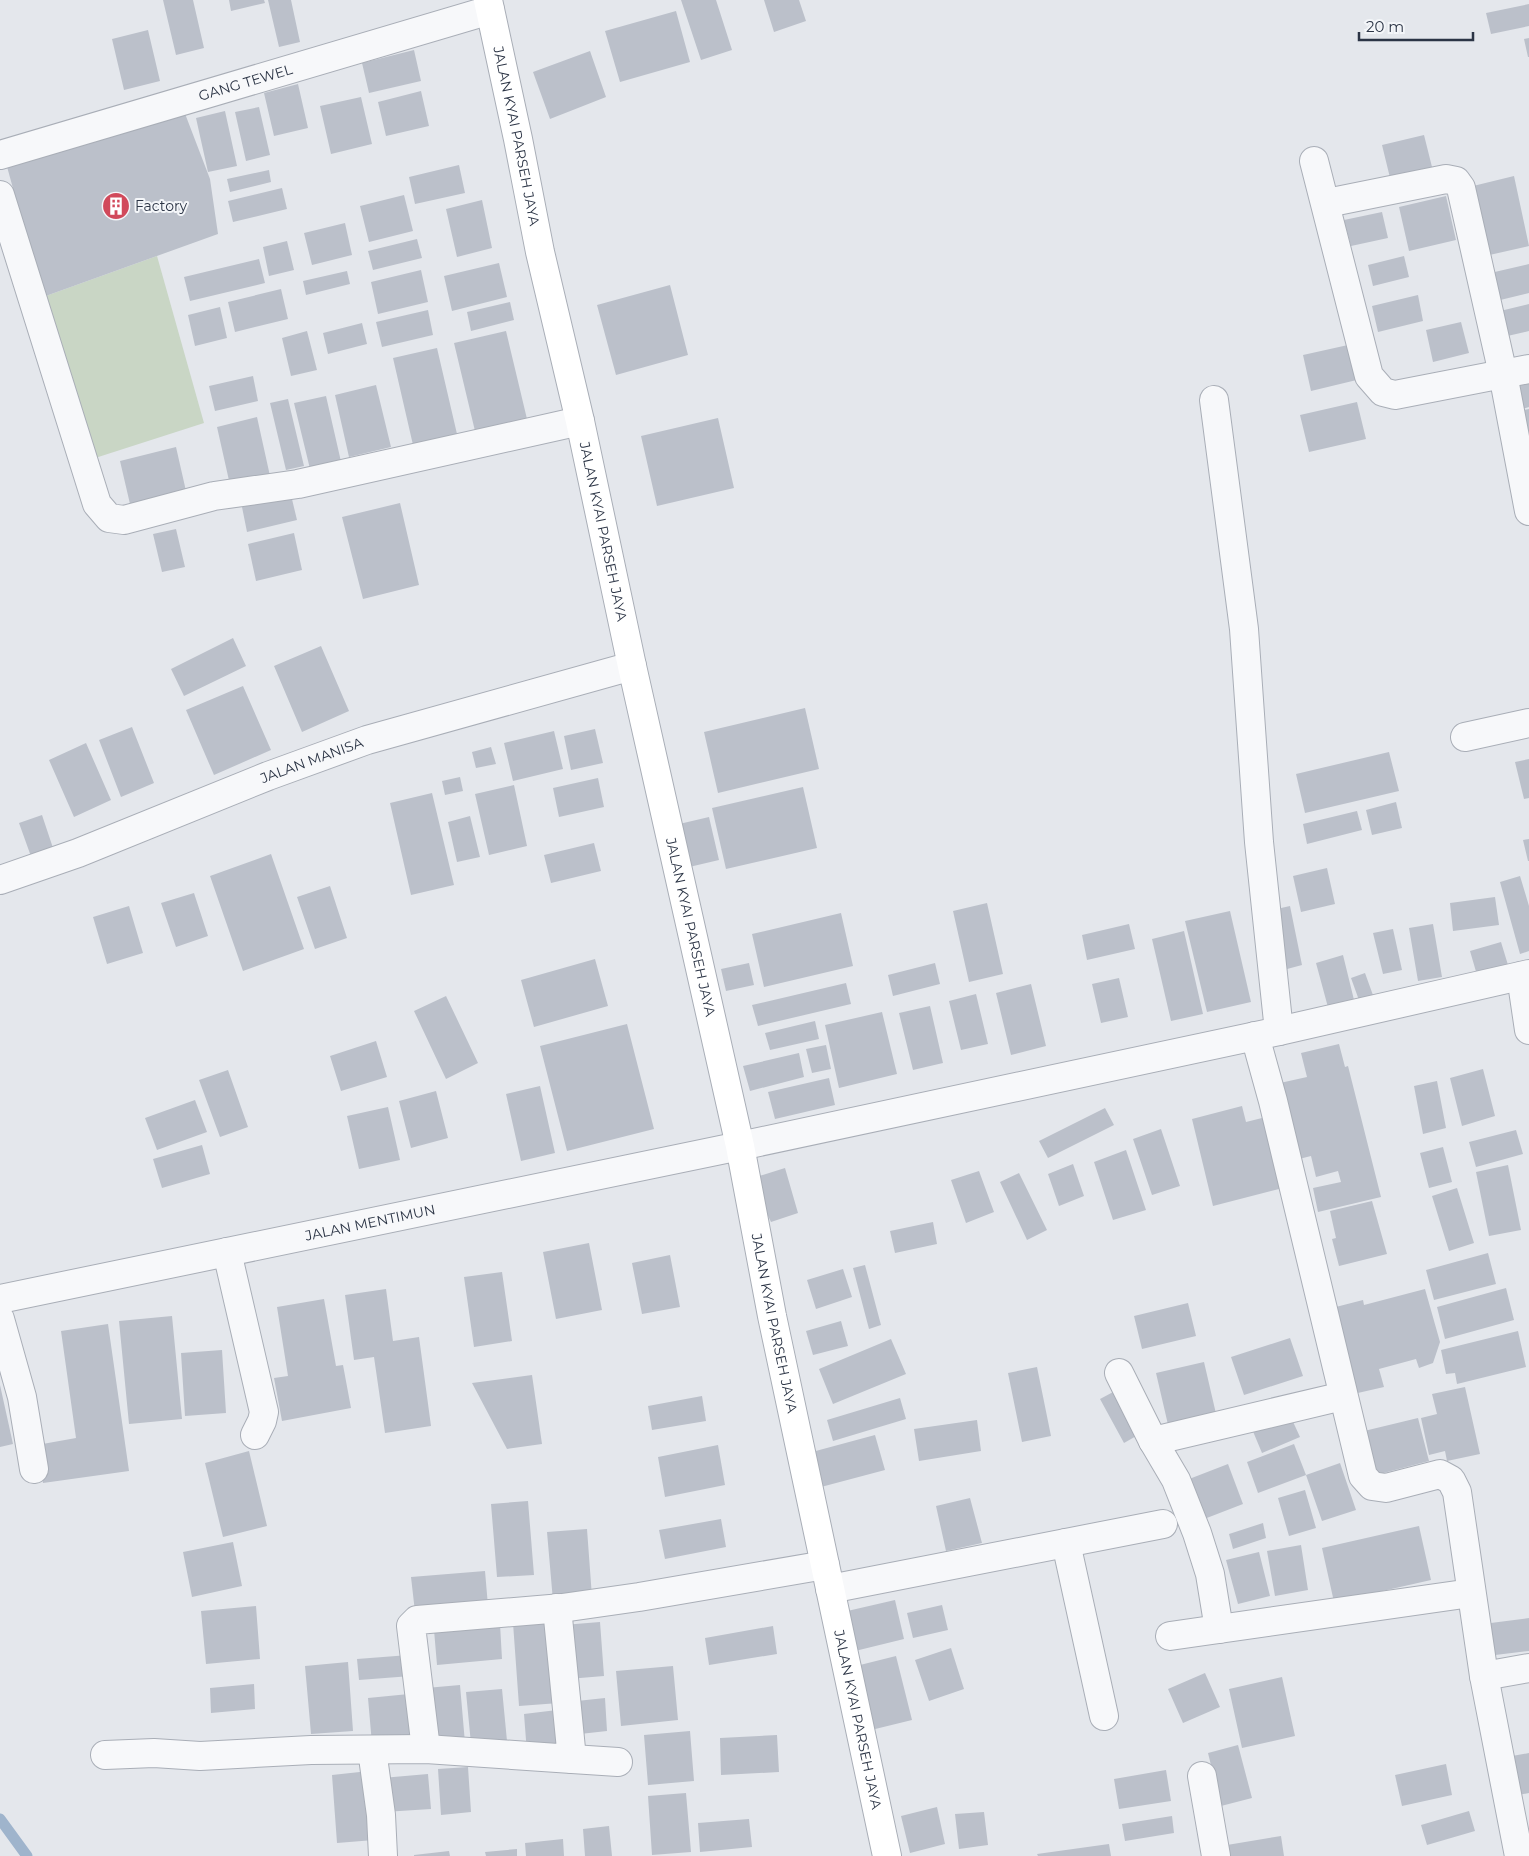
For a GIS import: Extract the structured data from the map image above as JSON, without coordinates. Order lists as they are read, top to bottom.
{
  "streets": {
    "main road": ["JALAN KYAI PARSEH JAYA"],
    "street": ["GANG TEWEL", "JALAN MANISA", "JALAN MENTIMUN"]
  },
  "crossings": [
    ["GANG TEWEL", "JALAN KYAI PARSEH JAYA"],
    ["JALAN KYAI PARSEH JAYA", "JALAN MANISA"],
    ["JALAN KYAI PARSEH JAYA", "JALAN MENTIMUN"]
  ],
  "places": {
    "building": ["Factory"]
  },
  "scale_bar": "20 m"
}
